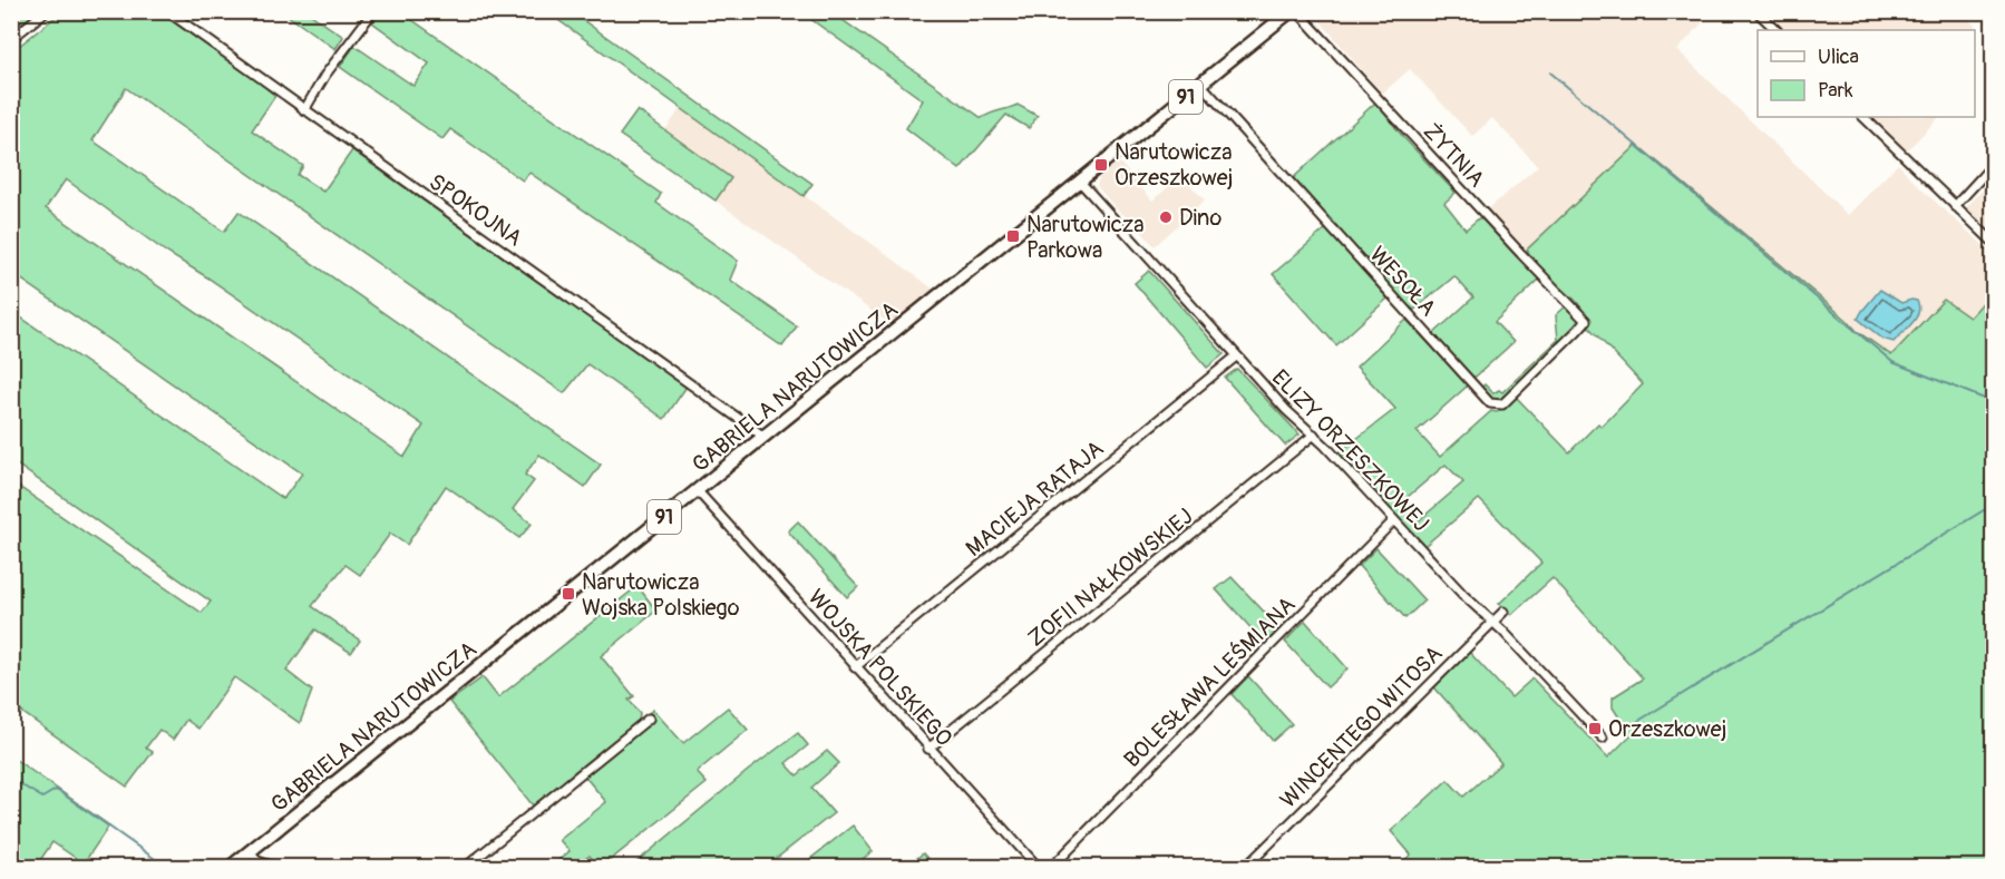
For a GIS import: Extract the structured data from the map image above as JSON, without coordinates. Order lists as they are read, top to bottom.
{
  "streets": {
    "main road": ["91", "GABRIELA NARUTOWICZA"],
    "street": [
      "ŻYTNIA",
      "SPOKOJNA",
      "WESOŁA",
      "ELIZY ORZESZKOWEJ",
      "MACIEJA RATAJA",
      "ZOFII NAŁKOWSKIEJ",
      "WOJSKA POLSKIEGO",
      "BOLESŁAWA LEŚMIANA",
      "WINCENTEGO WITOSA"
    ]
  },
  "crossings": [
    ["ŻYTNIA", "WESOŁA"],
    ["SPOKOJNA", "GABRIELA NARUTOWICZA"],
    ["WESOŁA", "GABRIELA NARUTOWICZA"],
    ["GABRIELA NARUTOWICZA", "ELIZY ORZESZKOWEJ"],
    ["GABRIELA NARUTOWICZA", "WOJSKA POLSKIEGO"],
    ["ELIZY ORZESZKOWEJ", "MACIEJA RATAJA"],
    ["ELIZY ORZESZKOWEJ", "ZOFII NAŁKOWSKIEJ"],
    ["ELIZY ORZESZKOWEJ", "BOLESŁAWA LEŚMIANA"],
    ["ELIZY ORZESZKOWEJ", "WINCENTEGO WITOSA"],
    ["MACIEJA RATAJA", "WOJSKA POLSKIEGO"],
    ["ZOFII NAŁKOWSKIEJ", "WOJSKA POLSKIEGO"]
  ],
  "places": {
    "transit": [
      "Narutowicza Orzeszkowej",
      "Narutowicza Parkowa",
      "Narutowicza Wojska Polskiego",
      "Orzeszkowej"
    ],
    "other": ["Dino"]
  },
  "legend": ["Ulica", "Park"]
}
